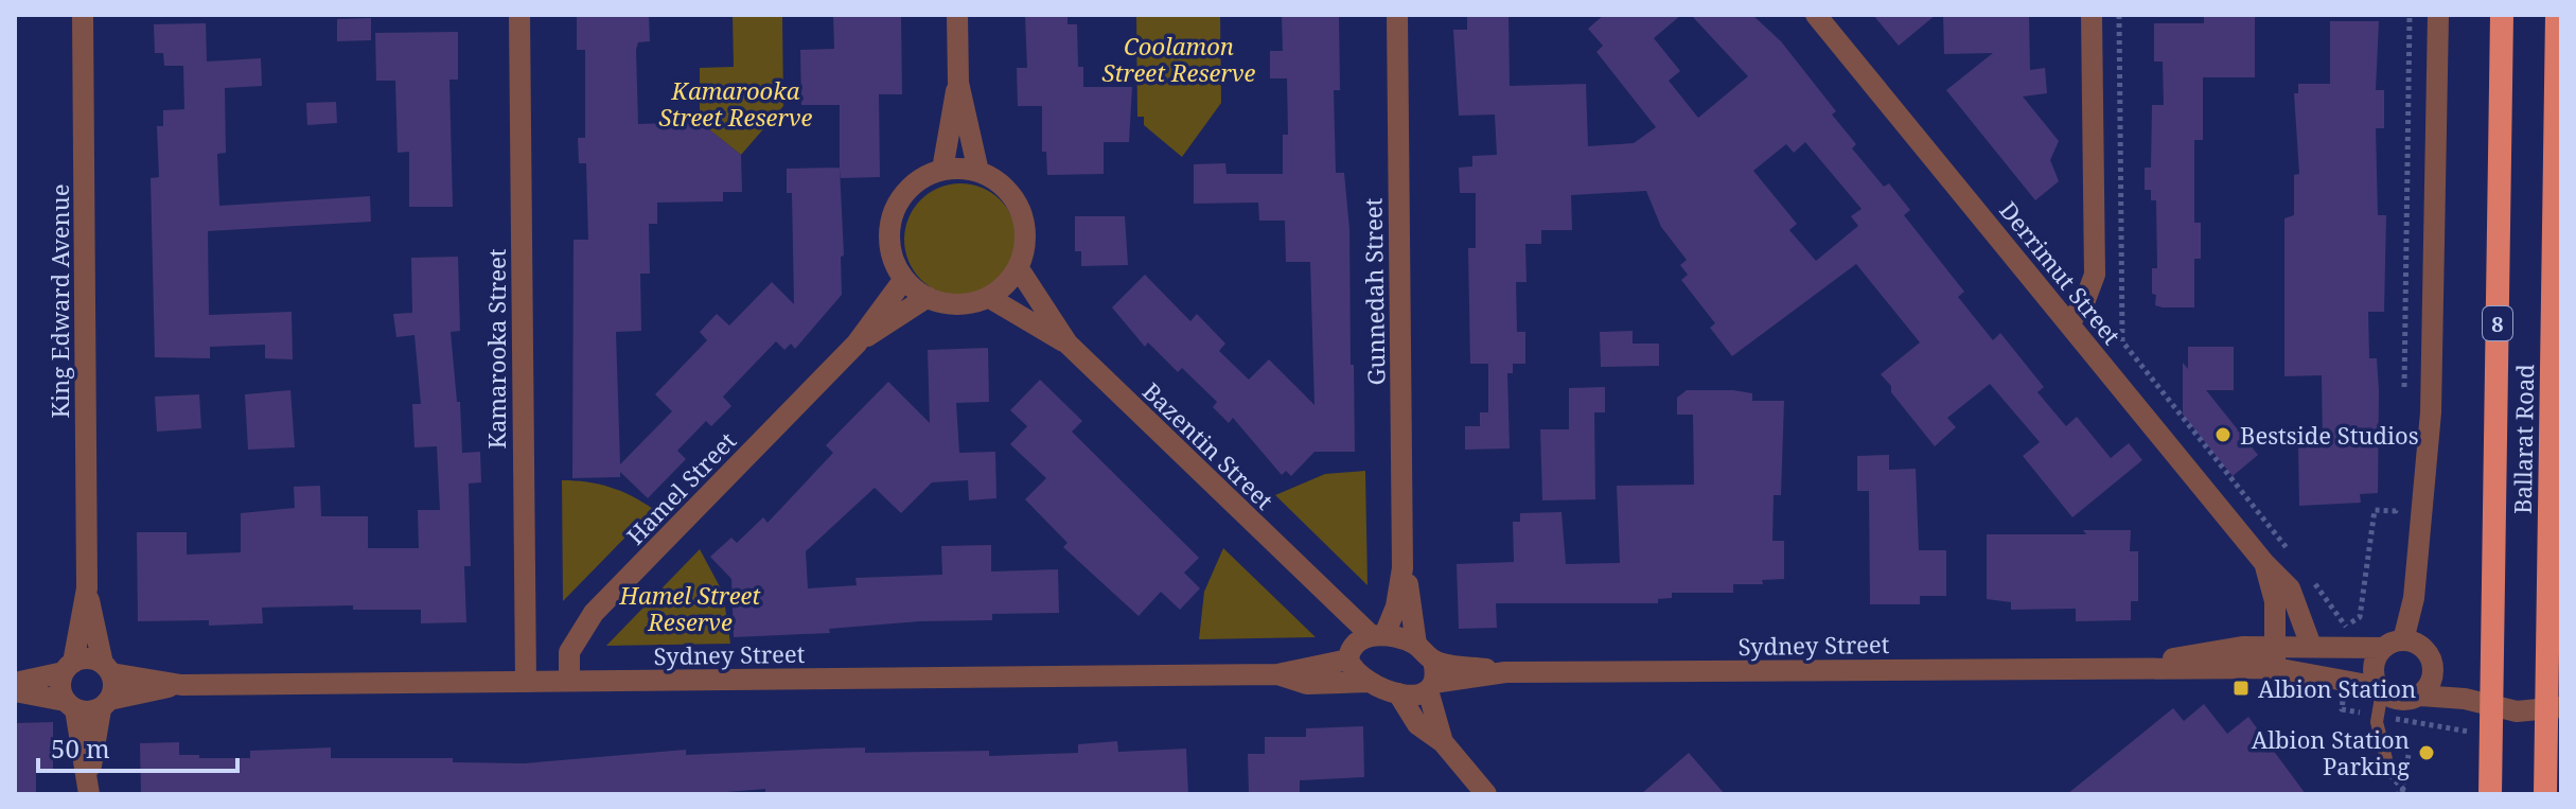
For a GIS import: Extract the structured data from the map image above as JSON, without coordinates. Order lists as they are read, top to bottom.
{
  "streets": {
    "highway": ["8", "Ballarat Road"],
    "street": [
      "Derrimut Street",
      "Gunnedah Street",
      "King Edward Avenue",
      "Kamarooka Street",
      "Bazentin Street",
      "Hamel Street",
      "Sydney Street"
    ]
  },
  "crossings": [
    ["Derrimut Street", "Sydney Street"],
    ["Gunnedah Street", "Bazentin Street"],
    ["Gunnedah Street", "Sydney Street"],
    ["King Edward Avenue", "Sydney Street"],
    ["Kamarooka Street", "Sydney Street"],
    ["Bazentin Street", "Hamel Street"],
    ["Bazentin Street", "Sydney Street"],
    ["Hamel Street", "Sydney Street"]
  ],
  "parks": ["Coolamon Street Reserve", "Kamarooka Street Reserve", "Hamel Street Reserve"],
  "places": {
    "other": ["Bestside Studios", "Albion Station Parking"],
    "transit": ["Albion Station"]
  },
  "scale_bar": "50 m"
}
